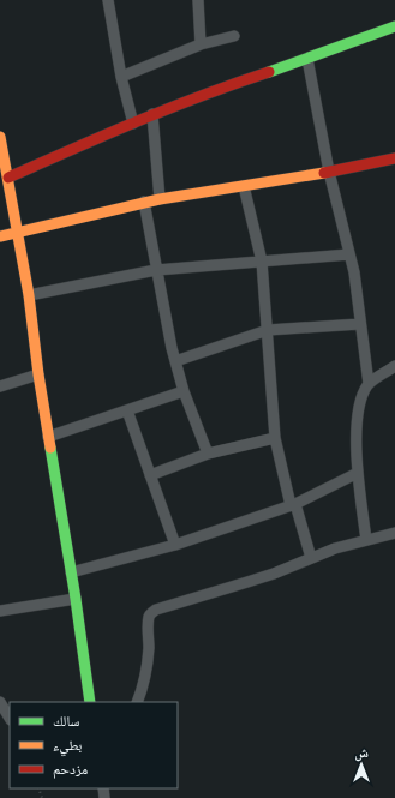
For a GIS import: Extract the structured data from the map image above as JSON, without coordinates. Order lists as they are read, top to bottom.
{
  "legend": ["سالك", "بطيء", "مزدحم"],
  "north": "top"
}
